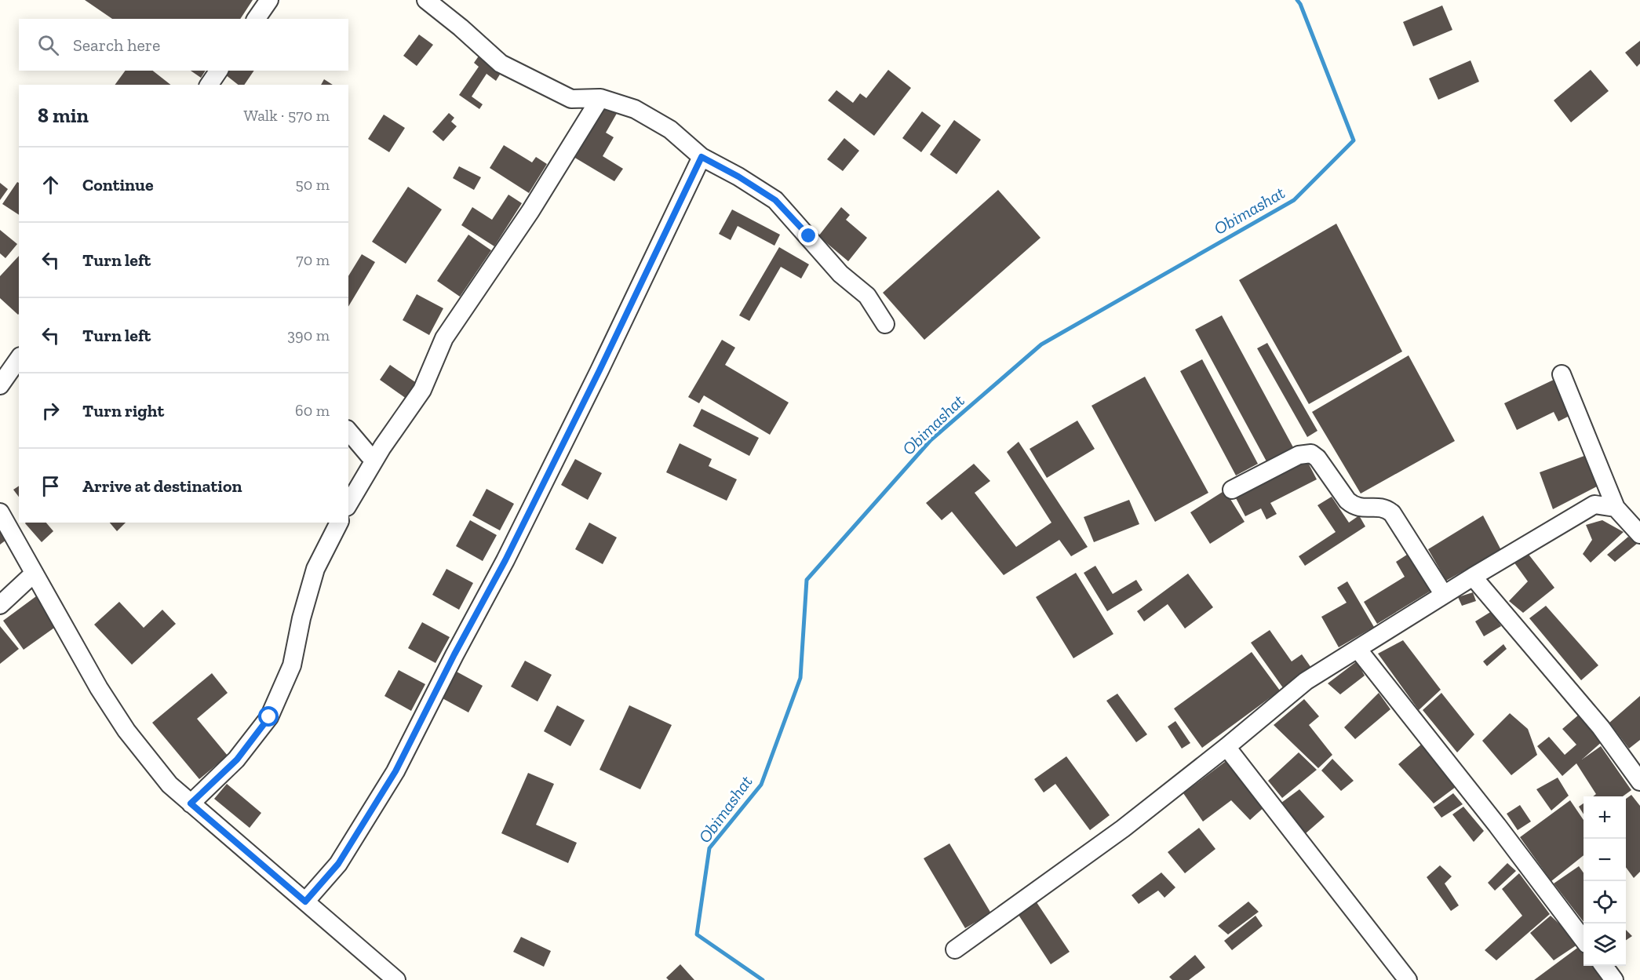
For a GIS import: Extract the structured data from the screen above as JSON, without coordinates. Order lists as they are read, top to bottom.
{
  "water": ["Obimashat"],
  "page": {
    "search": "Search here",
    "heading": ["8 min", "Walk · 570 m"],
    "list": [
      ["Continue", "50 m"],
      ["Turn left", "70 m"],
      ["Turn left", "390 m"],
      ["Turn right", "60 m"],
      "Arrive at destination"
    ],
    "map_buttons": ["+", "−"]
  }
}
